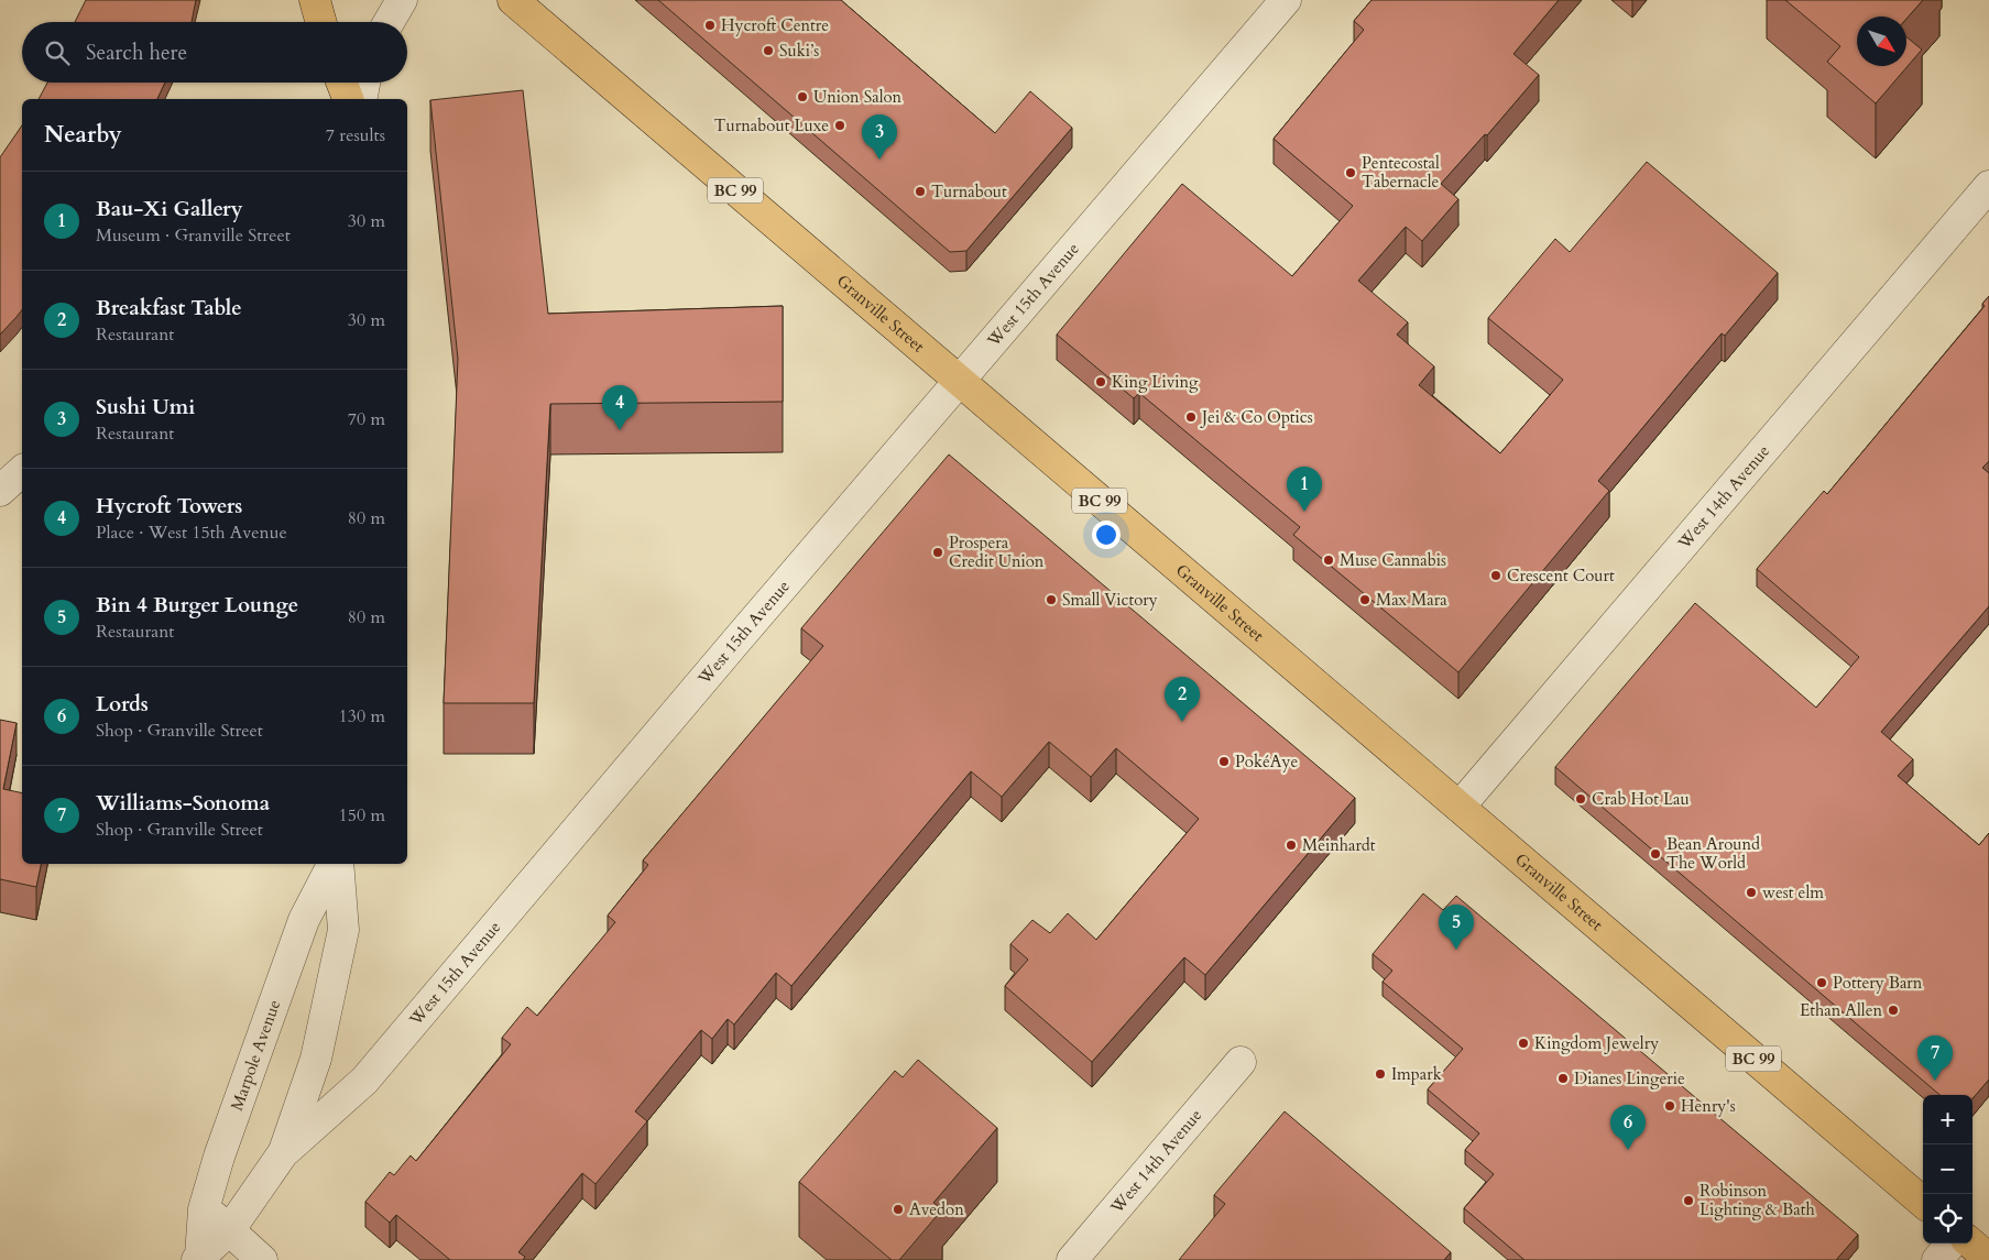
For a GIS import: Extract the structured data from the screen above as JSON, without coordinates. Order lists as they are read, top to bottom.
{
  "streets": {
    "highway": ["BC 99", "Granville Street"],
    "street": ["West 15th Avenue", "West 14th Avenue", "Marpole Avenue"]
  },
  "crossings": [
    ["West 15th Avenue", "Granville Street"],
    ["West 15th Avenue", "Marpole Avenue"],
    ["Granville Street", "West 14th Avenue"]
  ],
  "places": [
    "Hycroft Centre",
    "Suki’s",
    "Union Salon",
    "Turnabout Luxe",
    "Pentecostal Tabernacle",
    "Turnabout",
    "King Living",
    "Jei & Co Optics",
    "Prospera Credit Union",
    "Muse Cannabis",
    "Crescent Court",
    "Small Victory",
    "Max Mara",
    "PokéAye",
    "Crab Hot Lau",
    "Meinhardt",
    "Bean Around The World",
    "west elm",
    "Pottery Barn",
    "Ethan Allen",
    "Kingdom Jewelry",
    "Impark",
    "Dianes Lingerie",
    "Henry's",
    "Robinson Lighting & Bath",
    "Avedon"
  ],
  "north": "bottom right",
  "page": {
    "search": "Search here",
    "heading": ["Nearby", "7 results"],
    "pins": [
      "3",
      "4",
      "1",
      "2",
      "5",
      "7",
      "6"
    ],
    "list": [
      {
        "mark": "1",
        "name": "Bau-Xi Gallery",
        "note": "Museum · Granville Street",
        "value": "30 m"
      },
      {
        "mark": "2",
        "name": "Breakfast Table",
        "note": "Restaurant",
        "value": "30 m"
      },
      {
        "mark": "3",
        "name": "Sushi Umi",
        "note": "Restaurant",
        "value": "70 m"
      },
      {
        "mark": "4",
        "name": "Hycroft Towers",
        "note": "Place · West 15th Avenue",
        "value": "80 m"
      },
      {
        "mark": "5",
        "name": "Bin 4 Burger Lounge",
        "note": "Restaurant",
        "value": "80 m"
      },
      {
        "mark": "6",
        "name": "Lords",
        "note": "Shop · Granville Street",
        "value": "130 m"
      },
      {
        "mark": "7",
        "name": "Williams-Sonoma",
        "note": "Shop · Granville Street",
        "value": "150 m"
      }
    ],
    "map_buttons": ["+", "−"]
  }
}
